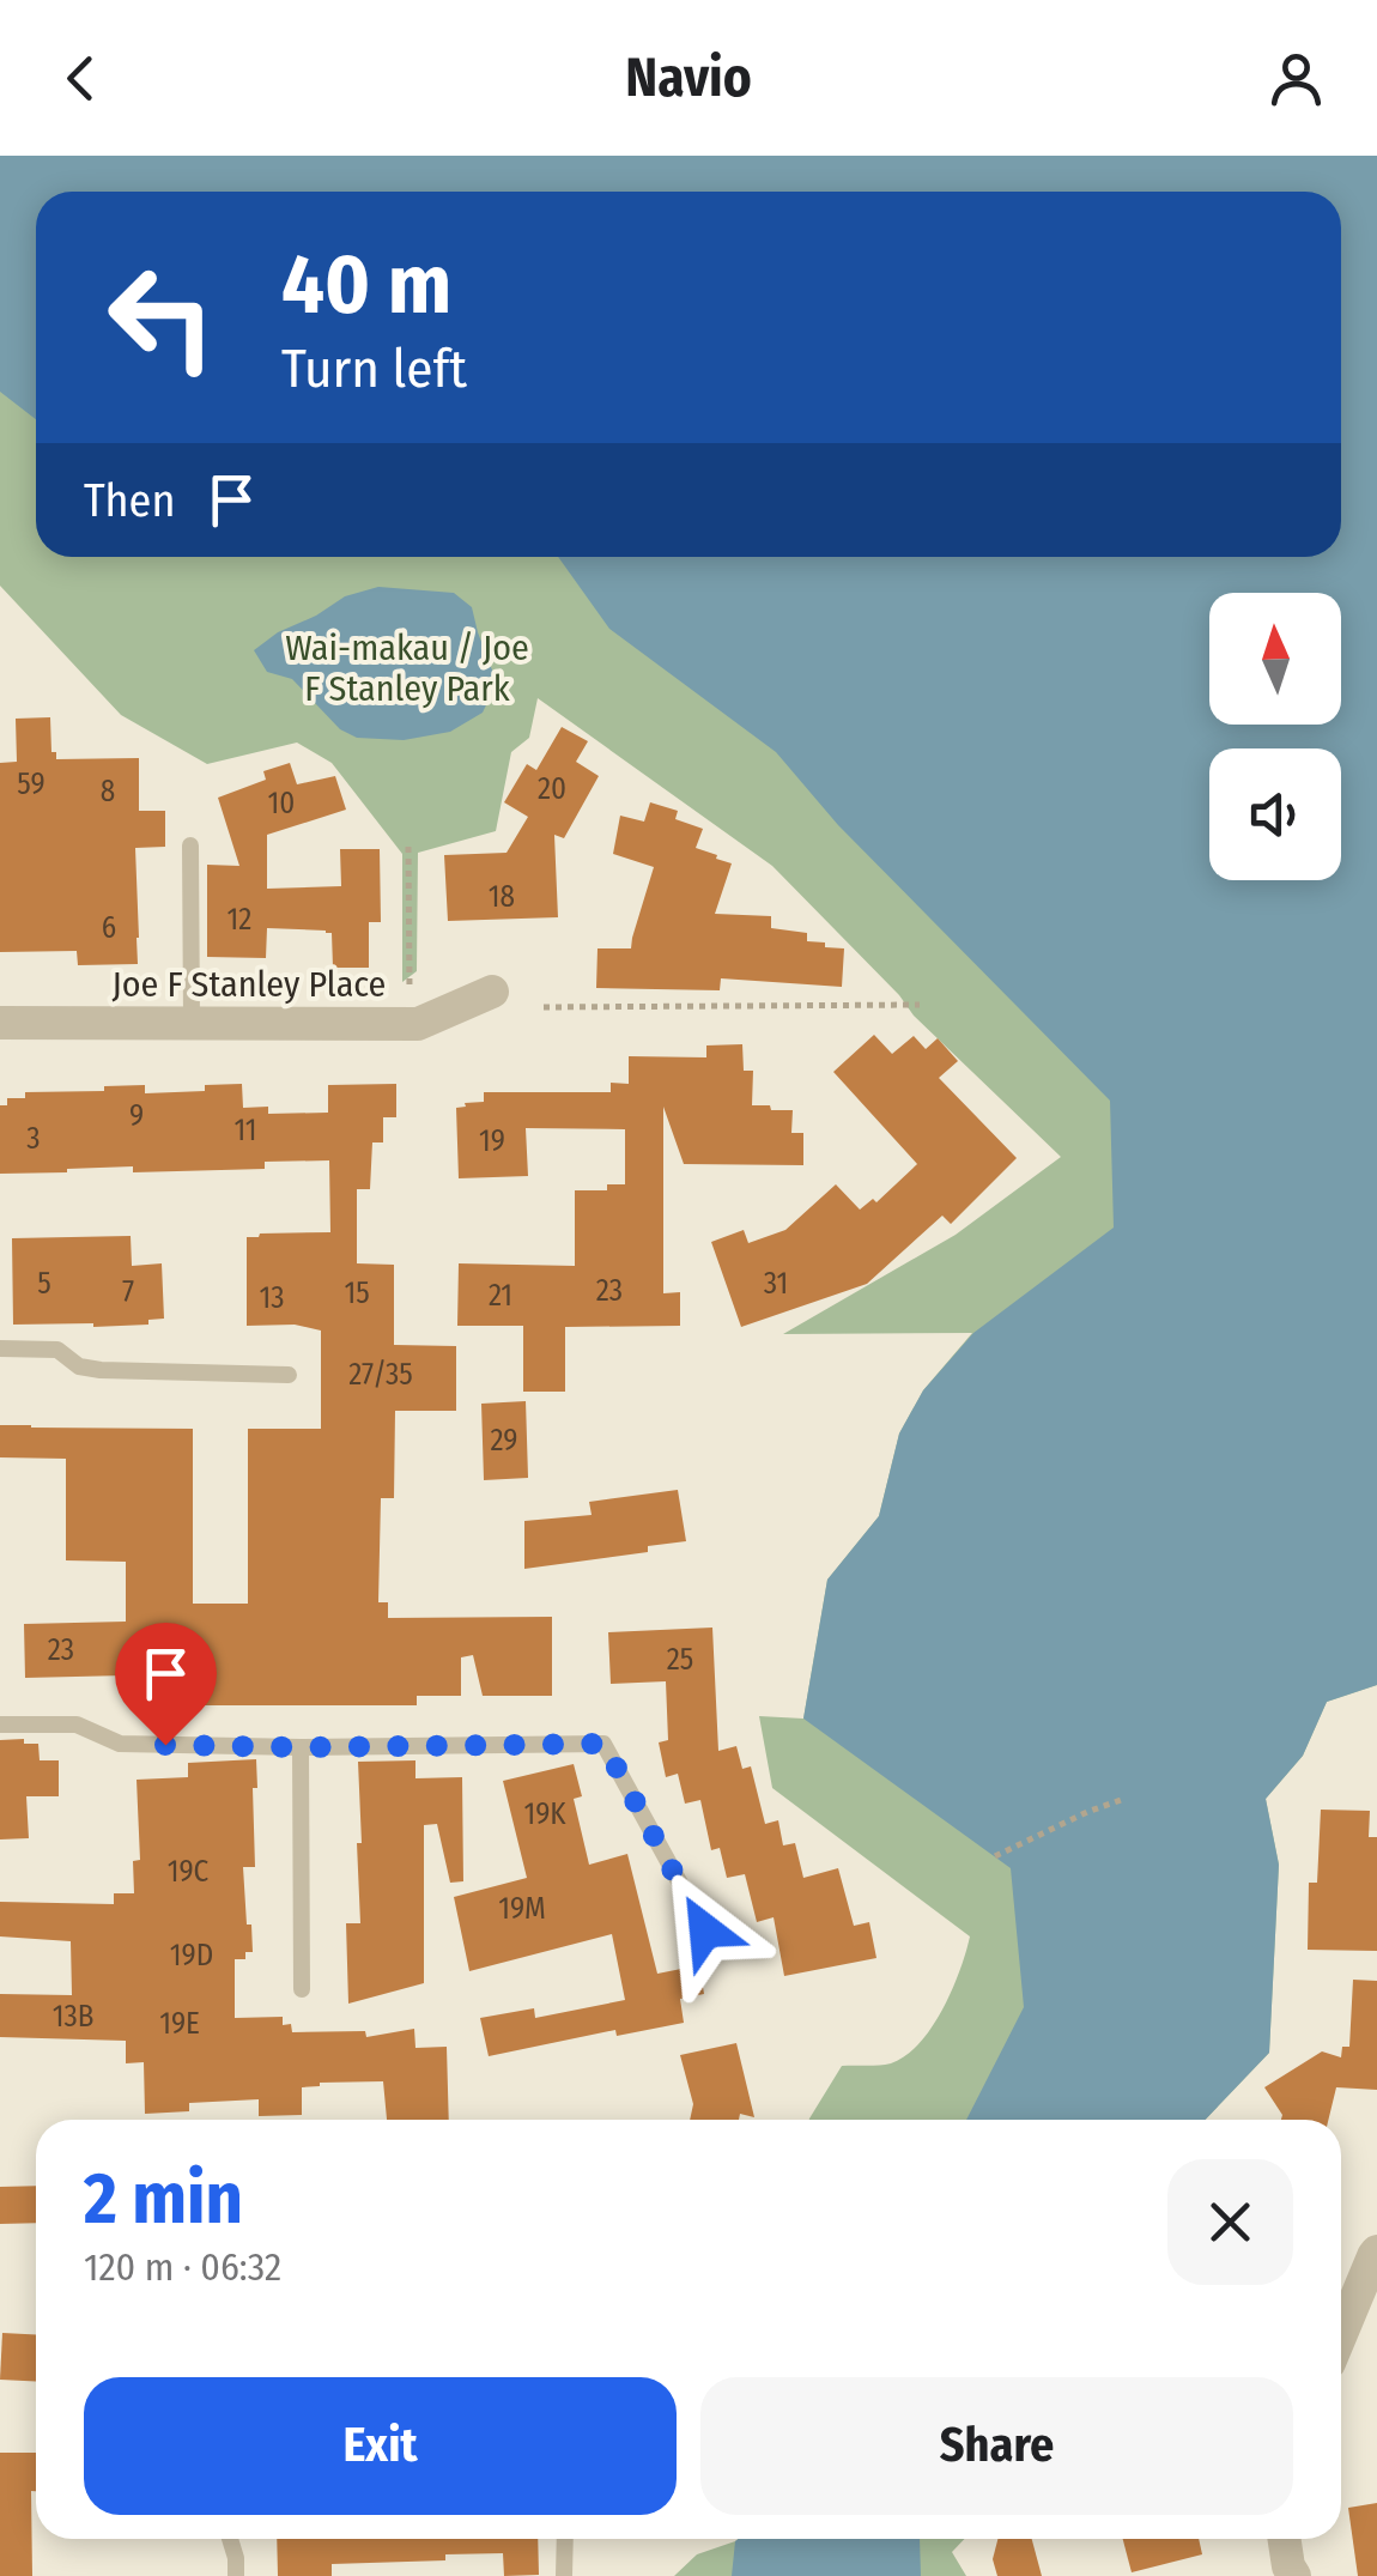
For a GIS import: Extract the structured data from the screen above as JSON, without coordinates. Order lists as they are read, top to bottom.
{
  "streets": {
    "street": ["Joe F Stanley Place"]
  },
  "parks": ["Wai-makau / Joe F Stanley Park"],
  "house_numbers": [
    "59",
    "20",
    "8",
    "10",
    "18",
    "12",
    "6",
    "9",
    "11",
    "3",
    "19",
    "5",
    "31",
    "23",
    "7",
    "15",
    "21",
    "13",
    "27/35",
    "29",
    "23",
    "25",
    "19K",
    "19C",
    "19M",
    "19D",
    "13B",
    "19E"
  ],
  "north": "top",
  "page": {
    "header": "Navio",
    "turn": ["40 m", "Turn left"],
    "then": "Then",
    "heading": ["2 min", "120 m · 06:32"],
    "buttons": ["Exit", "Share"]
  }
}
